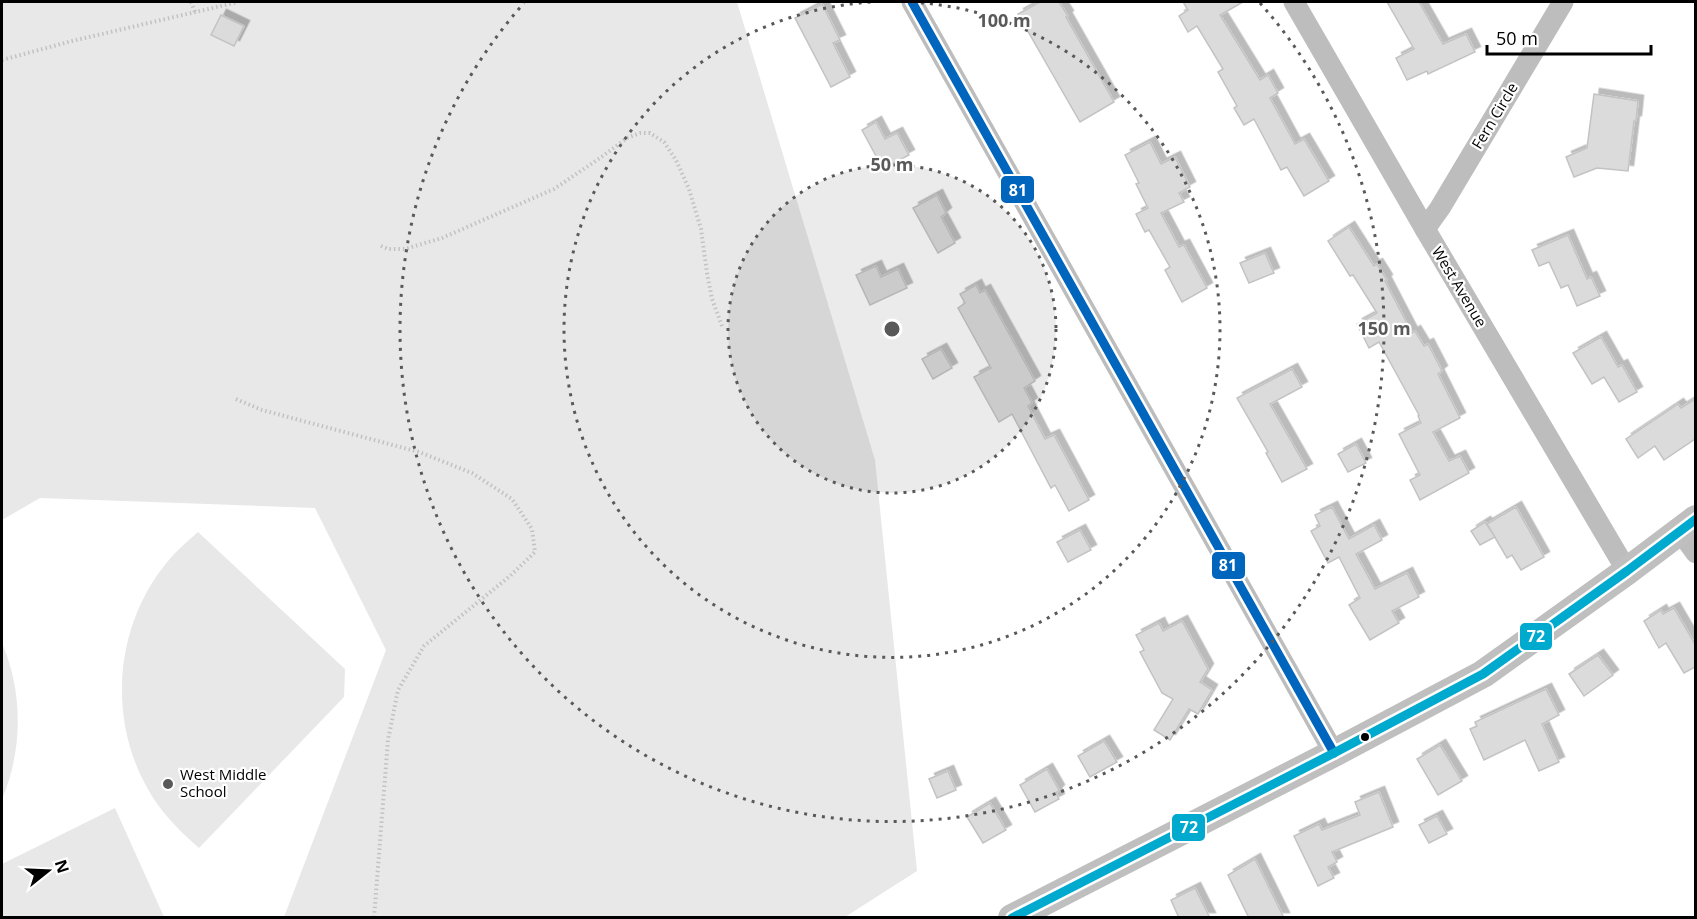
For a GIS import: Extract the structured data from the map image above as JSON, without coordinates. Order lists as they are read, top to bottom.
{
  "streets": {
    "street": ["Fern Circle", "West Avenue"]
  },
  "crossings": [
    ["Fern Circle", "West Avenue"]
  ],
  "places": ["West Middle School"],
  "lines": ["transit line 81", "transit line 72"],
  "scale_bar": "50 m",
  "north": "right",
  "rings": ["100 m", "50 m", "150 m"]
}
